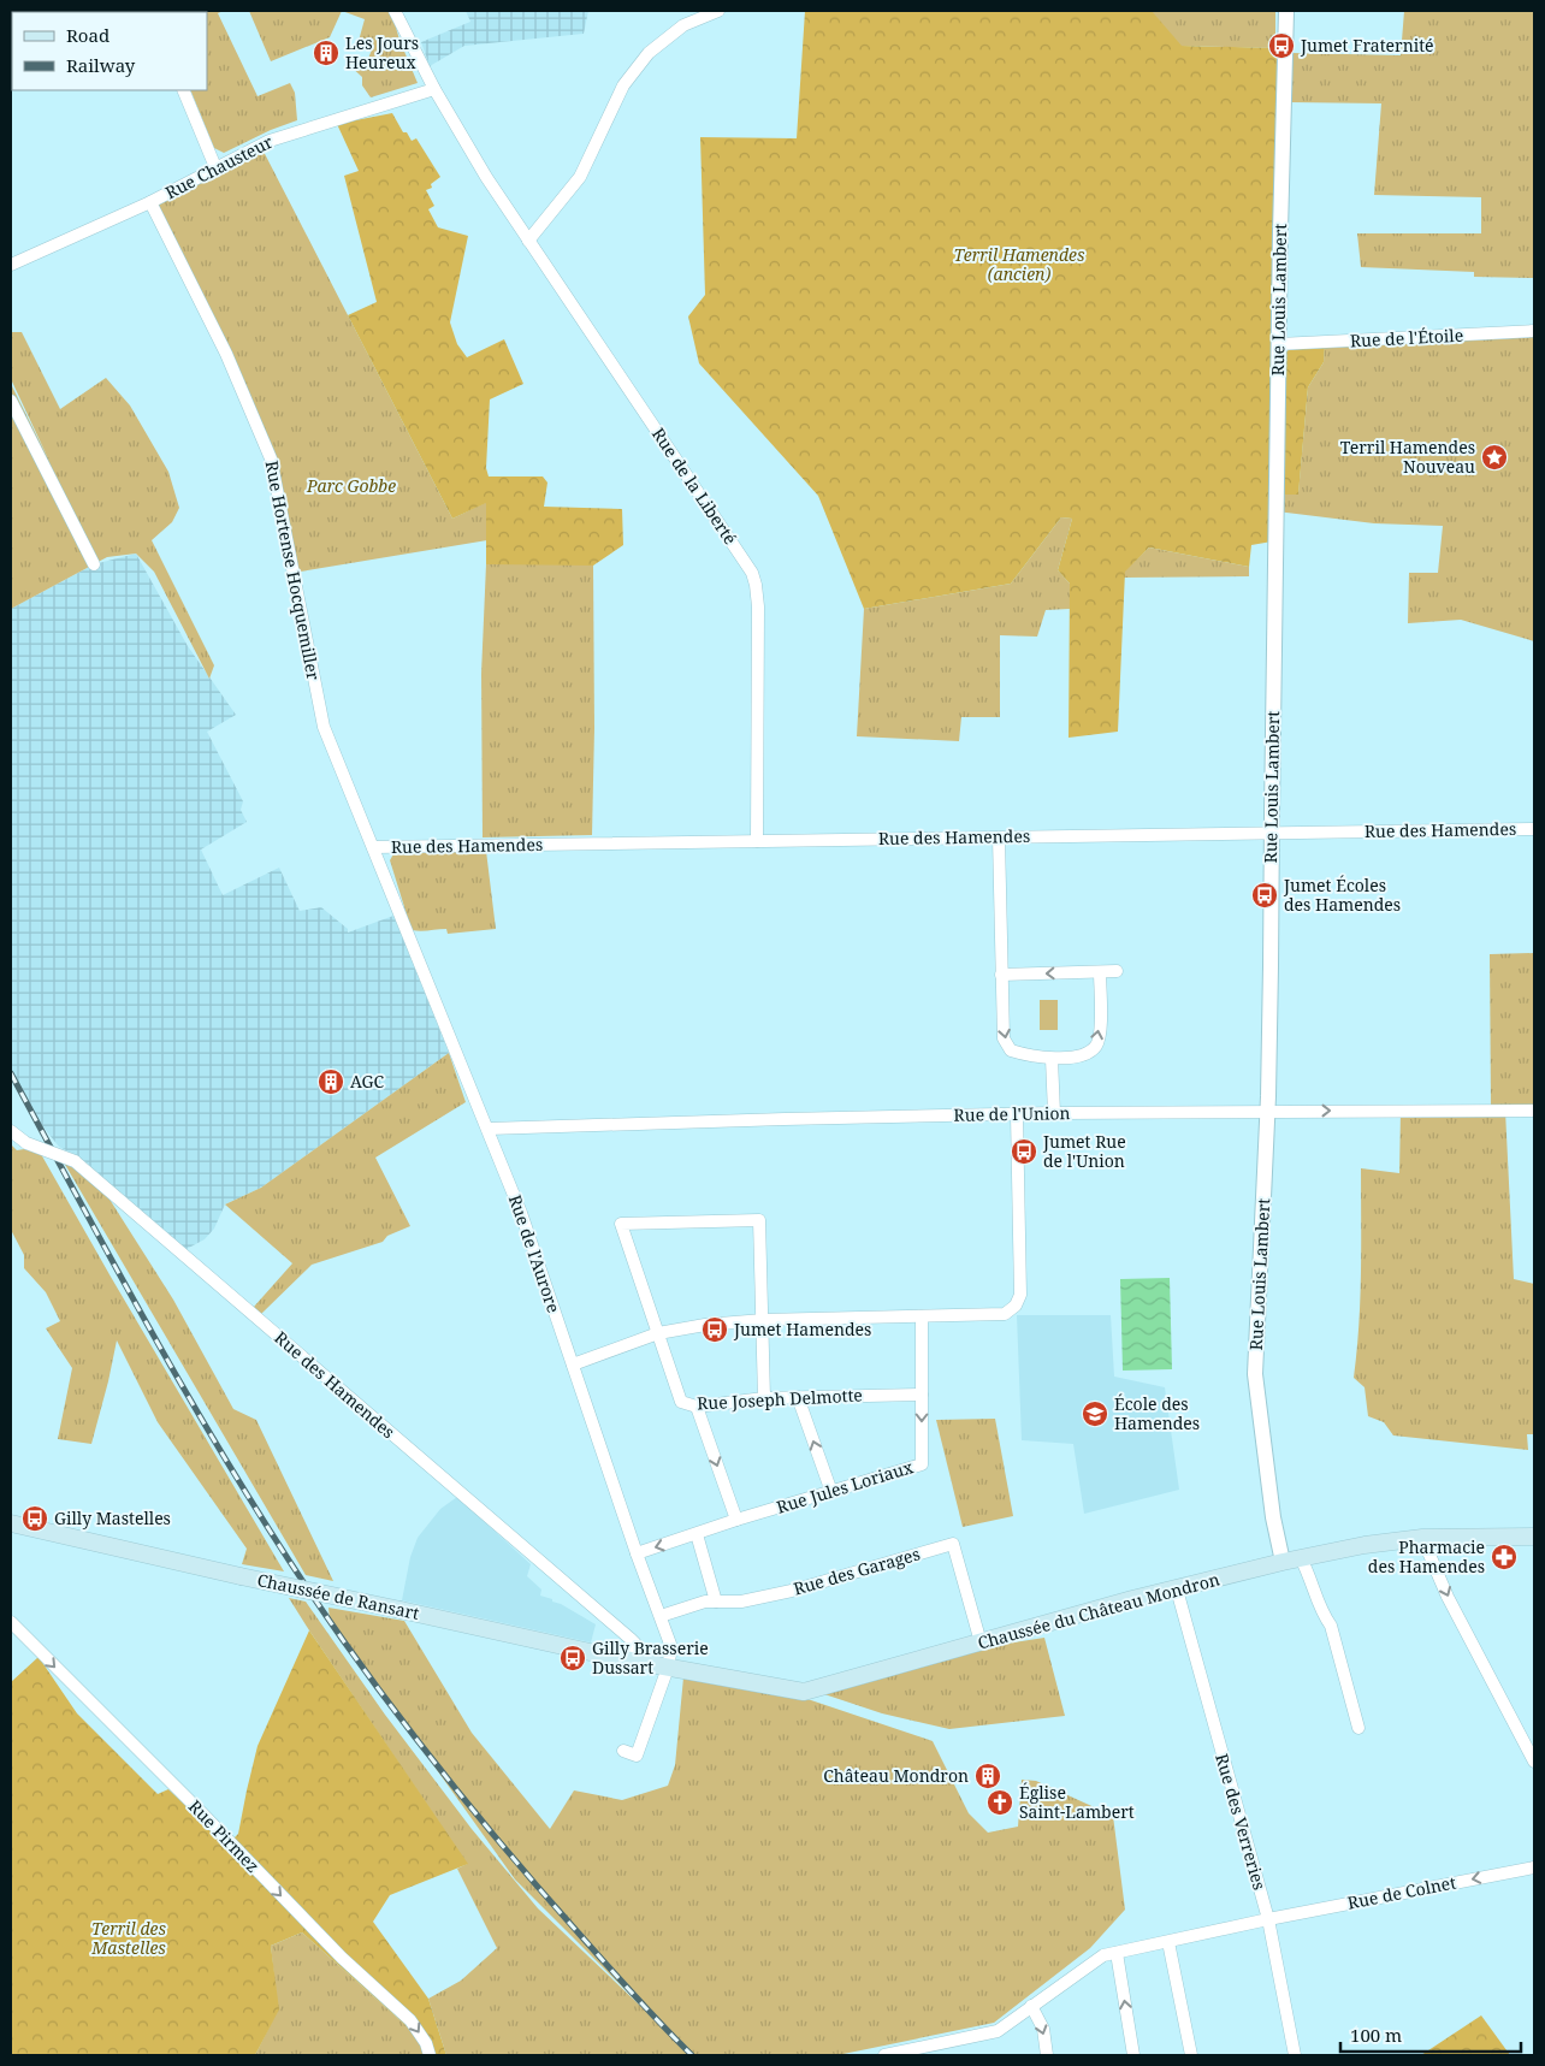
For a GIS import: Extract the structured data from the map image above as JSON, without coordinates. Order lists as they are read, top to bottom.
{
  "streets": {
    "main road": ["Chaussée de Ransart", "Chaussée du Château Mondron"],
    "street": [
      "Rue Chausteur",
      "Rue Louis Lambert",
      "Rue de l'Étoile",
      "Rue de la Liberté",
      "Rue Hortense Hocquemiller",
      "Rue des Hamendes",
      "Rue de l'Union",
      "Rue de l'Aurore",
      "Rue Joseph Delmotte",
      "Rue Jules Loriaux",
      "Rue des Garages",
      "Rue des Verreries",
      "Rue Pirmez",
      "Rue de Colnet"
    ]
  },
  "crossings": [
    ["Rue Chausteur", "Rue de la Liberté"],
    ["Rue Chausteur", "Rue Hortense Hocquemiller"],
    ["Rue Louis Lambert", "Rue de l'Étoile"],
    ["Rue Louis Lambert", "Rue des Hamendes"],
    ["Rue Louis Lambert", "Rue de l'Union"],
    ["Rue Louis Lambert", "Chaussée du Château Mondron"],
    ["Rue de la Liberté", "Rue des Hamendes"],
    ["Rue Hortense Hocquemiller", "Rue des Hamendes"],
    ["Rue Hortense Hocquemiller", "Rue de l'Aurore"],
    ["Rue des Hamendes", "Rue de l'Aurore"],
    ["Rue des Hamendes", "Chaussée de Ransart"],
    ["Rue de l'Union", "Rue de l'Aurore"],
    ["Rue de l'Aurore", "Rue Jules Loriaux"],
    ["Rue de l'Aurore", "Rue des Garages"],
    ["Rue de l'Aurore", "Chaussée de Ransart"],
    ["Rue de l'Aurore", "Chaussée du Château Mondron"],
    ["Rue Joseph Delmotte", "Rue Jules Loriaux"],
    ["Rue des Garages", "Chaussée du Château Mondron"],
    ["Chaussée de Ransart", "Chaussée du Château Mondron"],
    ["Chaussée du Château Mondron", "Rue des Verreries"],
    ["Rue des Verreries", "Rue de Colnet"]
  ],
  "one_way": ["Rue Jules Loriaux", "Rue Pirmez", "Rue de Colnet"],
  "parks": ["Terril Hamendes (ancien)", "Parc Gobbe", "Terril des Mastelles"],
  "places": {
    "bus stop": [
      "Jumet Fraternité",
      "Jumet Écoles des Hamendes",
      "Jumet Rue de l'Union",
      "Jumet Hamendes",
      "Gilly Mastelles",
      "Gilly Brasserie Dussart"
    ],
    "building": ["Les Jours Heureux", "AGC", "Château Mondron"],
    "place": ["Terril Hamendes Nouveau"],
    "school or university": ["École des Hamendes"],
    "pharmacy": ["Pharmacie des Hamendes"],
    "church": ["Église Saint-Lambert"]
  },
  "legend": ["Road", "Railway"],
  "scale_bar": "100 m"
}
